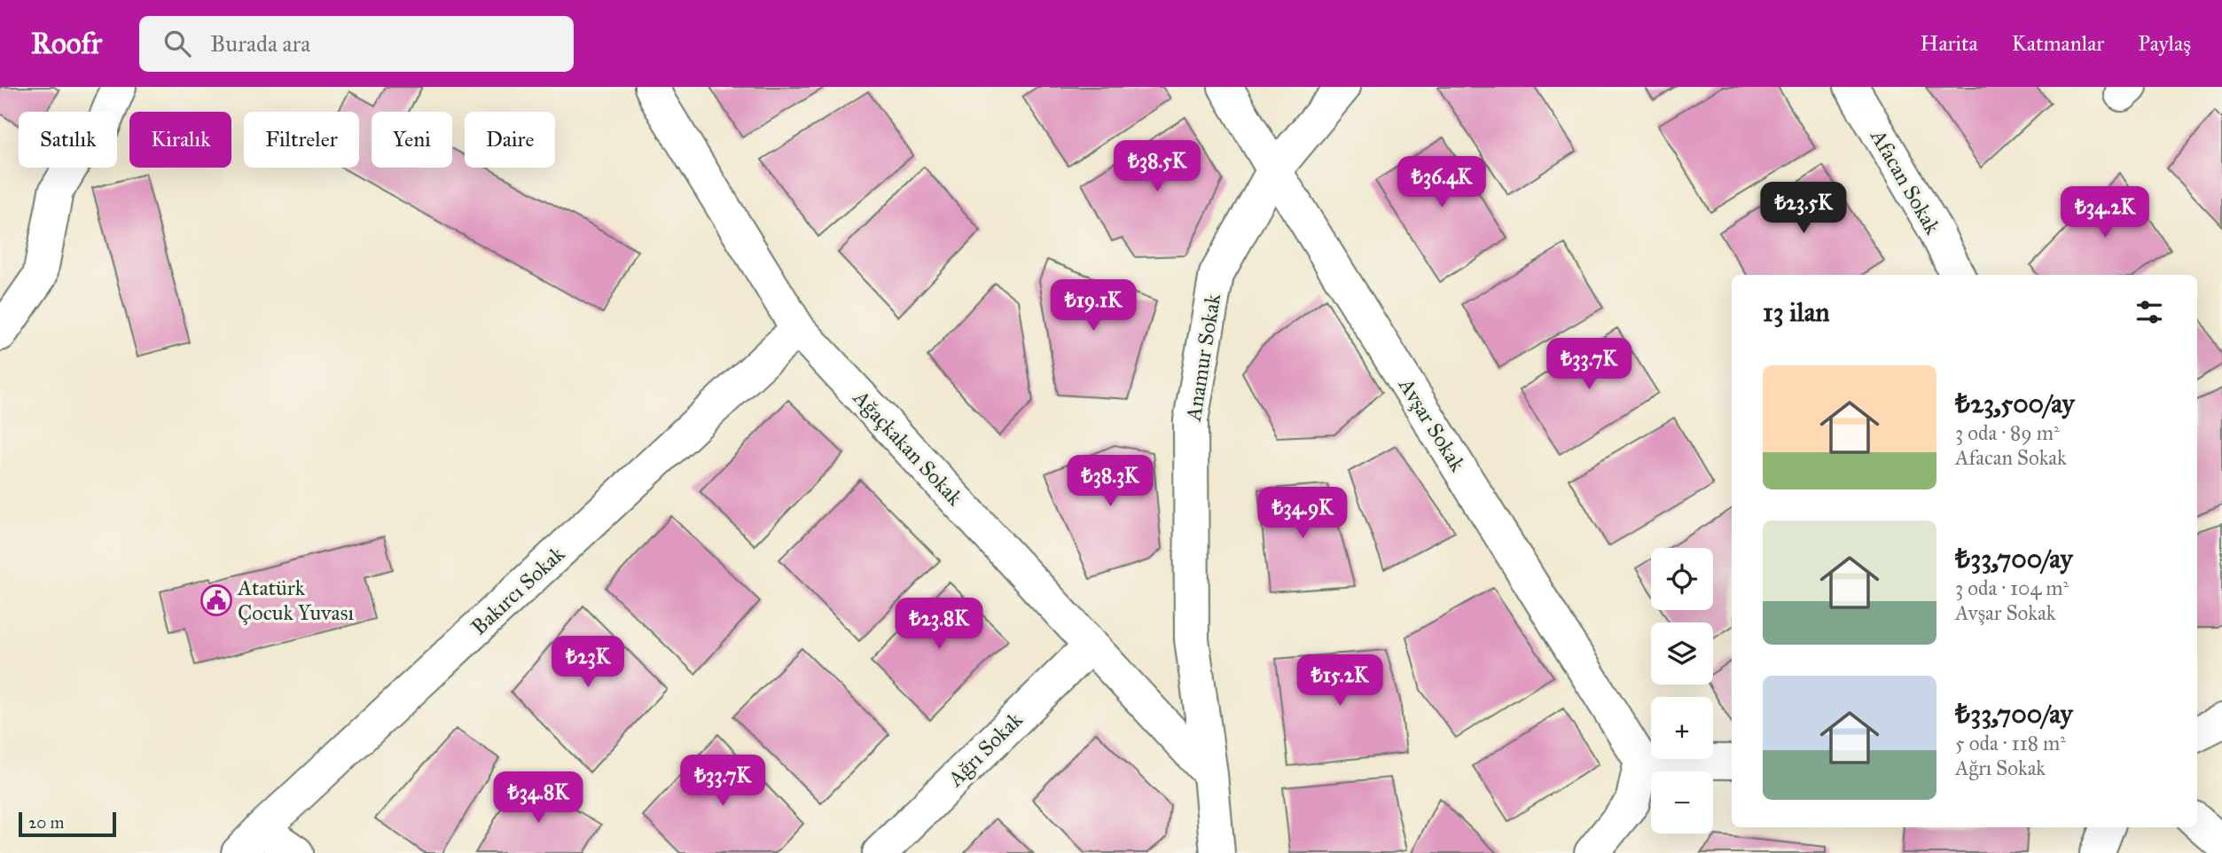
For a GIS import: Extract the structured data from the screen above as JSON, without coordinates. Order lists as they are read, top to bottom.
{
  "streets": {
    "street": [
      "Afacan Sokak",
      "Anamur Sokak",
      "Avşar Sokak",
      "Ağaçkakan Sokak",
      "Bakırcı Sokak",
      "Ağrı Sokak"
    ]
  },
  "crossings": [
    ["Anamur Sokak", "Avşar Sokak"],
    ["Anamur Sokak", "Ağaçkakan Sokak"],
    ["Ağaçkakan Sokak", "Bakırcı Sokak"],
    ["Ağaçkakan Sokak", "Ağrı Sokak"]
  ],
  "places": {
    "public building": ["Atatürk Çocuk Yuvası"]
  },
  "scale_bar": "20 m",
  "page": {
    "header": "Roofr",
    "search": "Burada ara",
    "nav": ["Harita", "Katmanlar", "Paylaş"],
    "chip": [
      "Satılık",
      "Kiralık",
      "Filtreler",
      "Yeni",
      "Daire"
    ],
    "price": [
      "₺38.5K",
      "₺36.4K",
      "₺23.5K",
      "₺34.2K",
      "₺19.1K",
      "₺33.7K",
      "₺38.3K",
      "₺34.9K",
      "₺23.8K",
      "₺23K",
      "₺15.2K",
      "₺33.7K",
      "₺34.8K"
    ],
    "heading": "13 ilan",
    "list": [
      {
        "name": "₺23,500/ay",
        "note": "3 oda · 89 m² · Afacan Sokak"
      },
      {
        "name": "₺33,700/ay",
        "note": "3 oda · 104 m² · Avşar Sokak"
      },
      {
        "name": "₺33,700/ay",
        "note": "5 oda · 118 m² · Ağrı Sokak"
      }
    ],
    "map_buttons": ["+", "−"],
    "scale": "20 m"
  }
}
